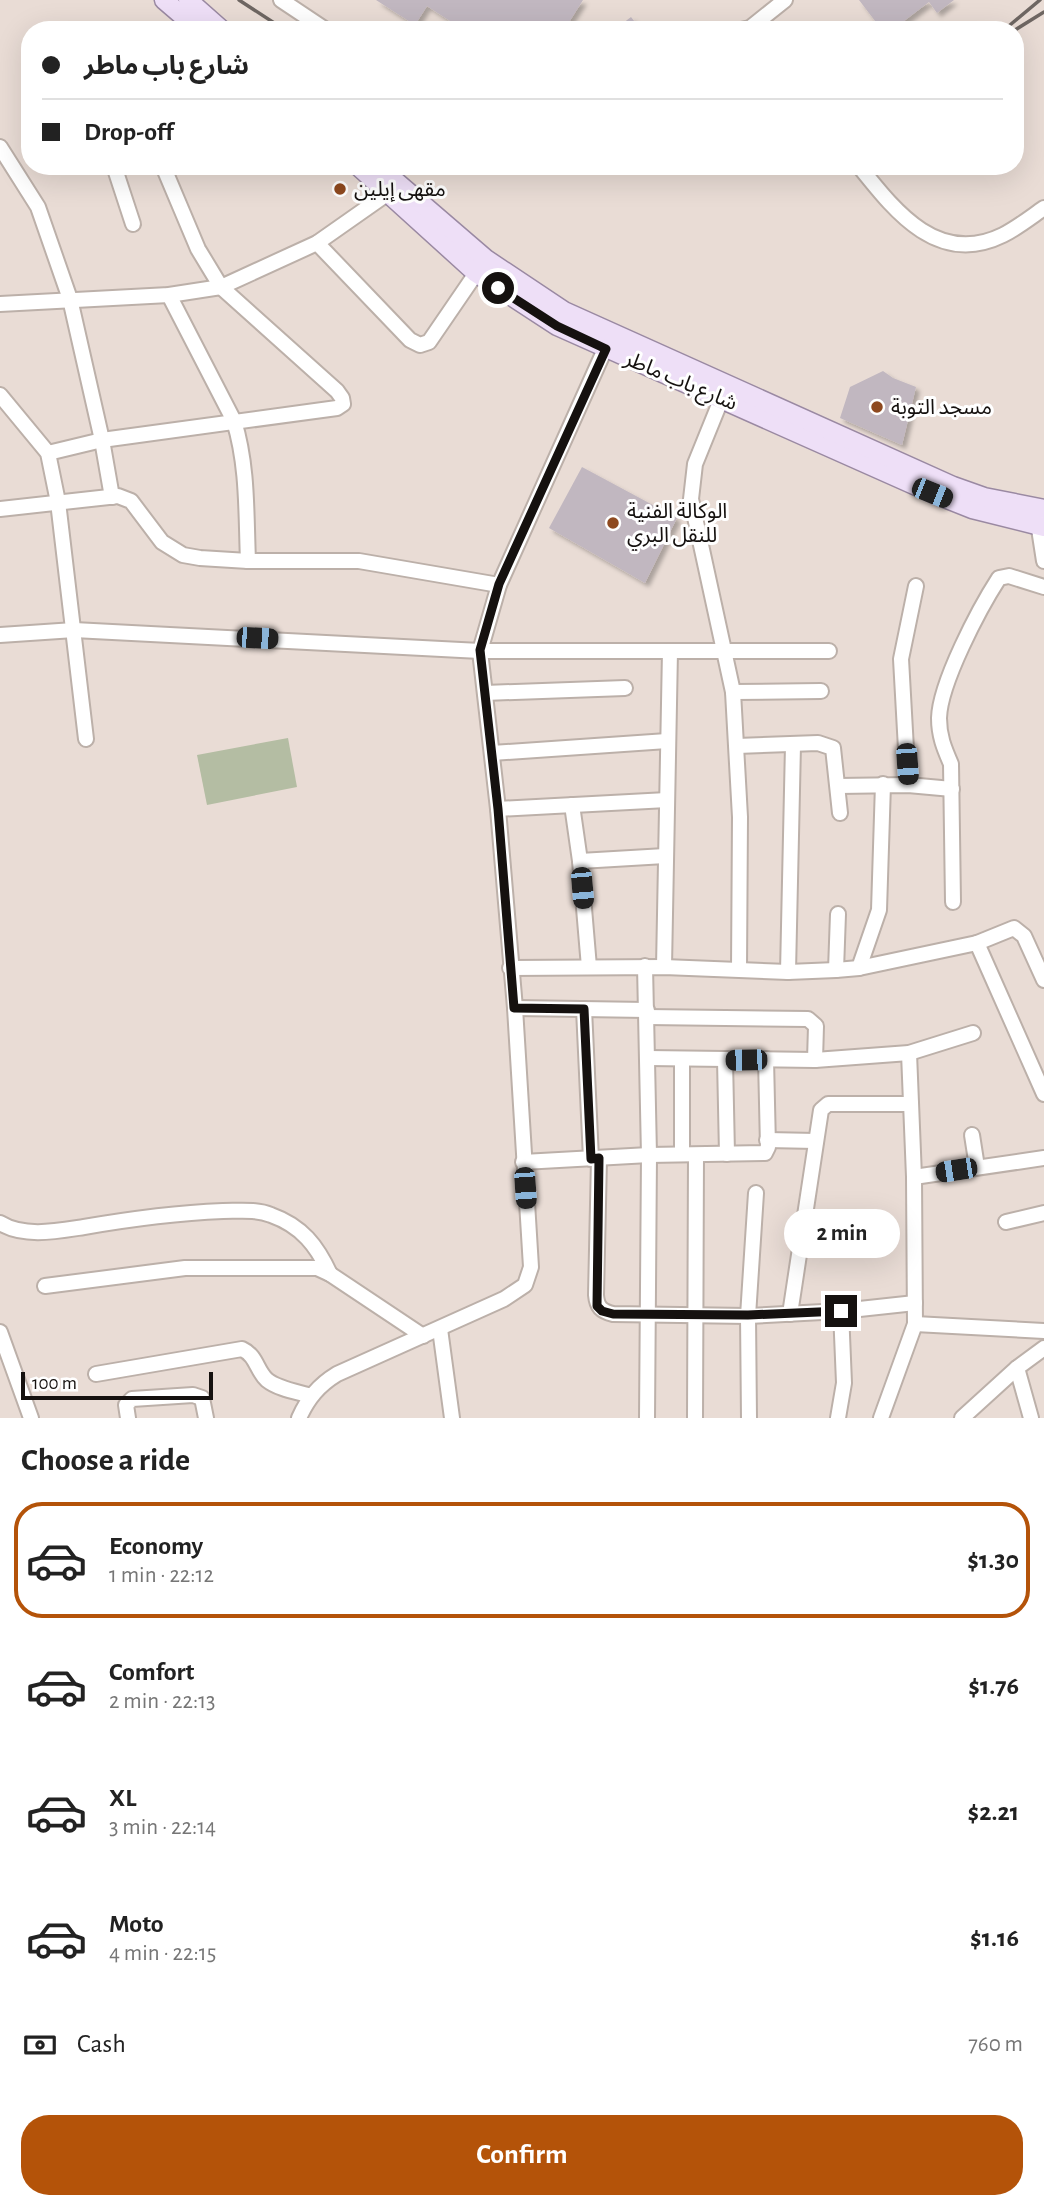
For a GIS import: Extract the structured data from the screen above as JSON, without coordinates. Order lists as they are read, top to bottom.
{
  "streets": {
    "main road": ["شارع باب ماطر"]
  },
  "places": ["مقهى إيلين", "مسجد التوبة", "الوكالة الفنية للنقل البري"],
  "scale_bar": "100 m",
  "page": {
    "banner": ["شارع باب ماطر", "Drop-off"],
    "bubble": "2 min",
    "scale": "100 m",
    "heading": "Choose a ride",
    "list": [
      {
        "name": "Economy",
        "note": "1 min · 22:12",
        "value": "$1.30"
      },
      {
        "name": "Comfort",
        "note": "2 min · 22:13",
        "value": "$1.76"
      },
      {
        "name": "XL",
        "note": "3 min · 22:14",
        "value": "$2.21"
      },
      {
        "name": "Moto",
        "note": "4 min · 22:15",
        "value": "$1.16"
      }
    ],
    "pay": ["Cash", "760 m"],
    "buttons": "Confirm"
  }
}
